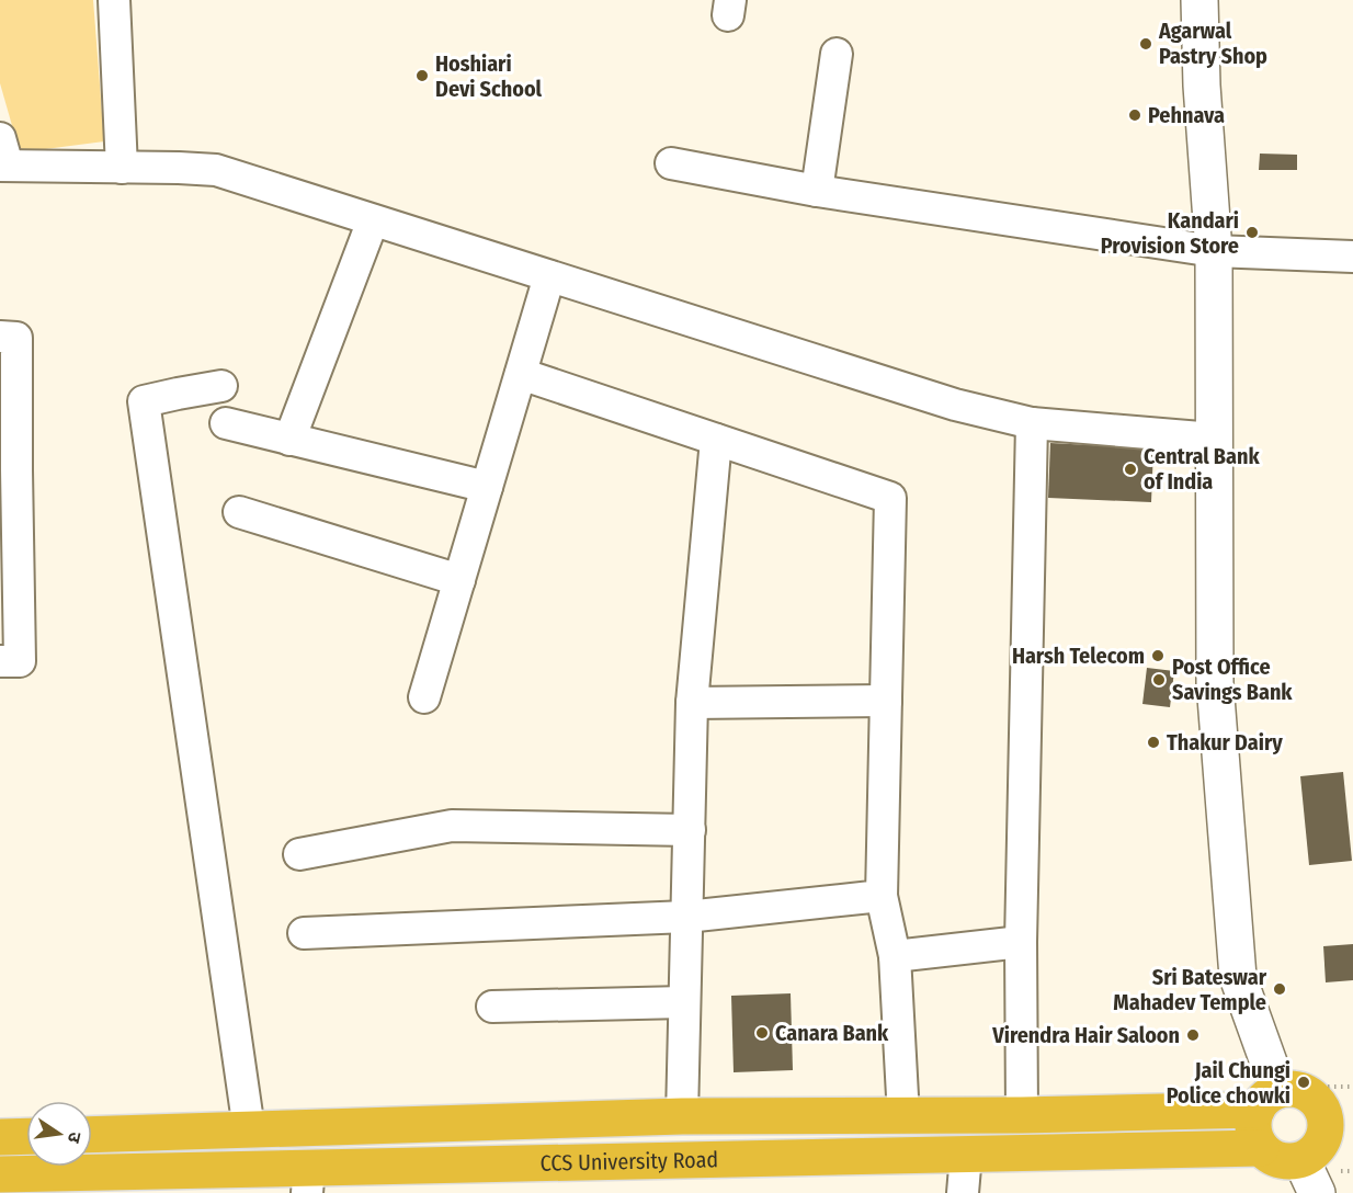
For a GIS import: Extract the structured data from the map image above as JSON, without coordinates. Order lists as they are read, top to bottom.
{
  "streets": {
    "highway": ["CCS University Road"]
  },
  "places": [
    "Agarwal Pastry Shop",
    "Hoshiari Devi School",
    "Pehnava",
    "Kandari Provision Store",
    "Central Bank of India",
    "Harsh Telecom",
    "Post Office Savings Bank",
    "Thakur Dairy",
    "Sri Bateswar Mahadev Temple",
    "Canara Bank",
    "Virendra Hair Saloon",
    "Jail Chungi Police chowki"
  ],
  "north": "right"
}
